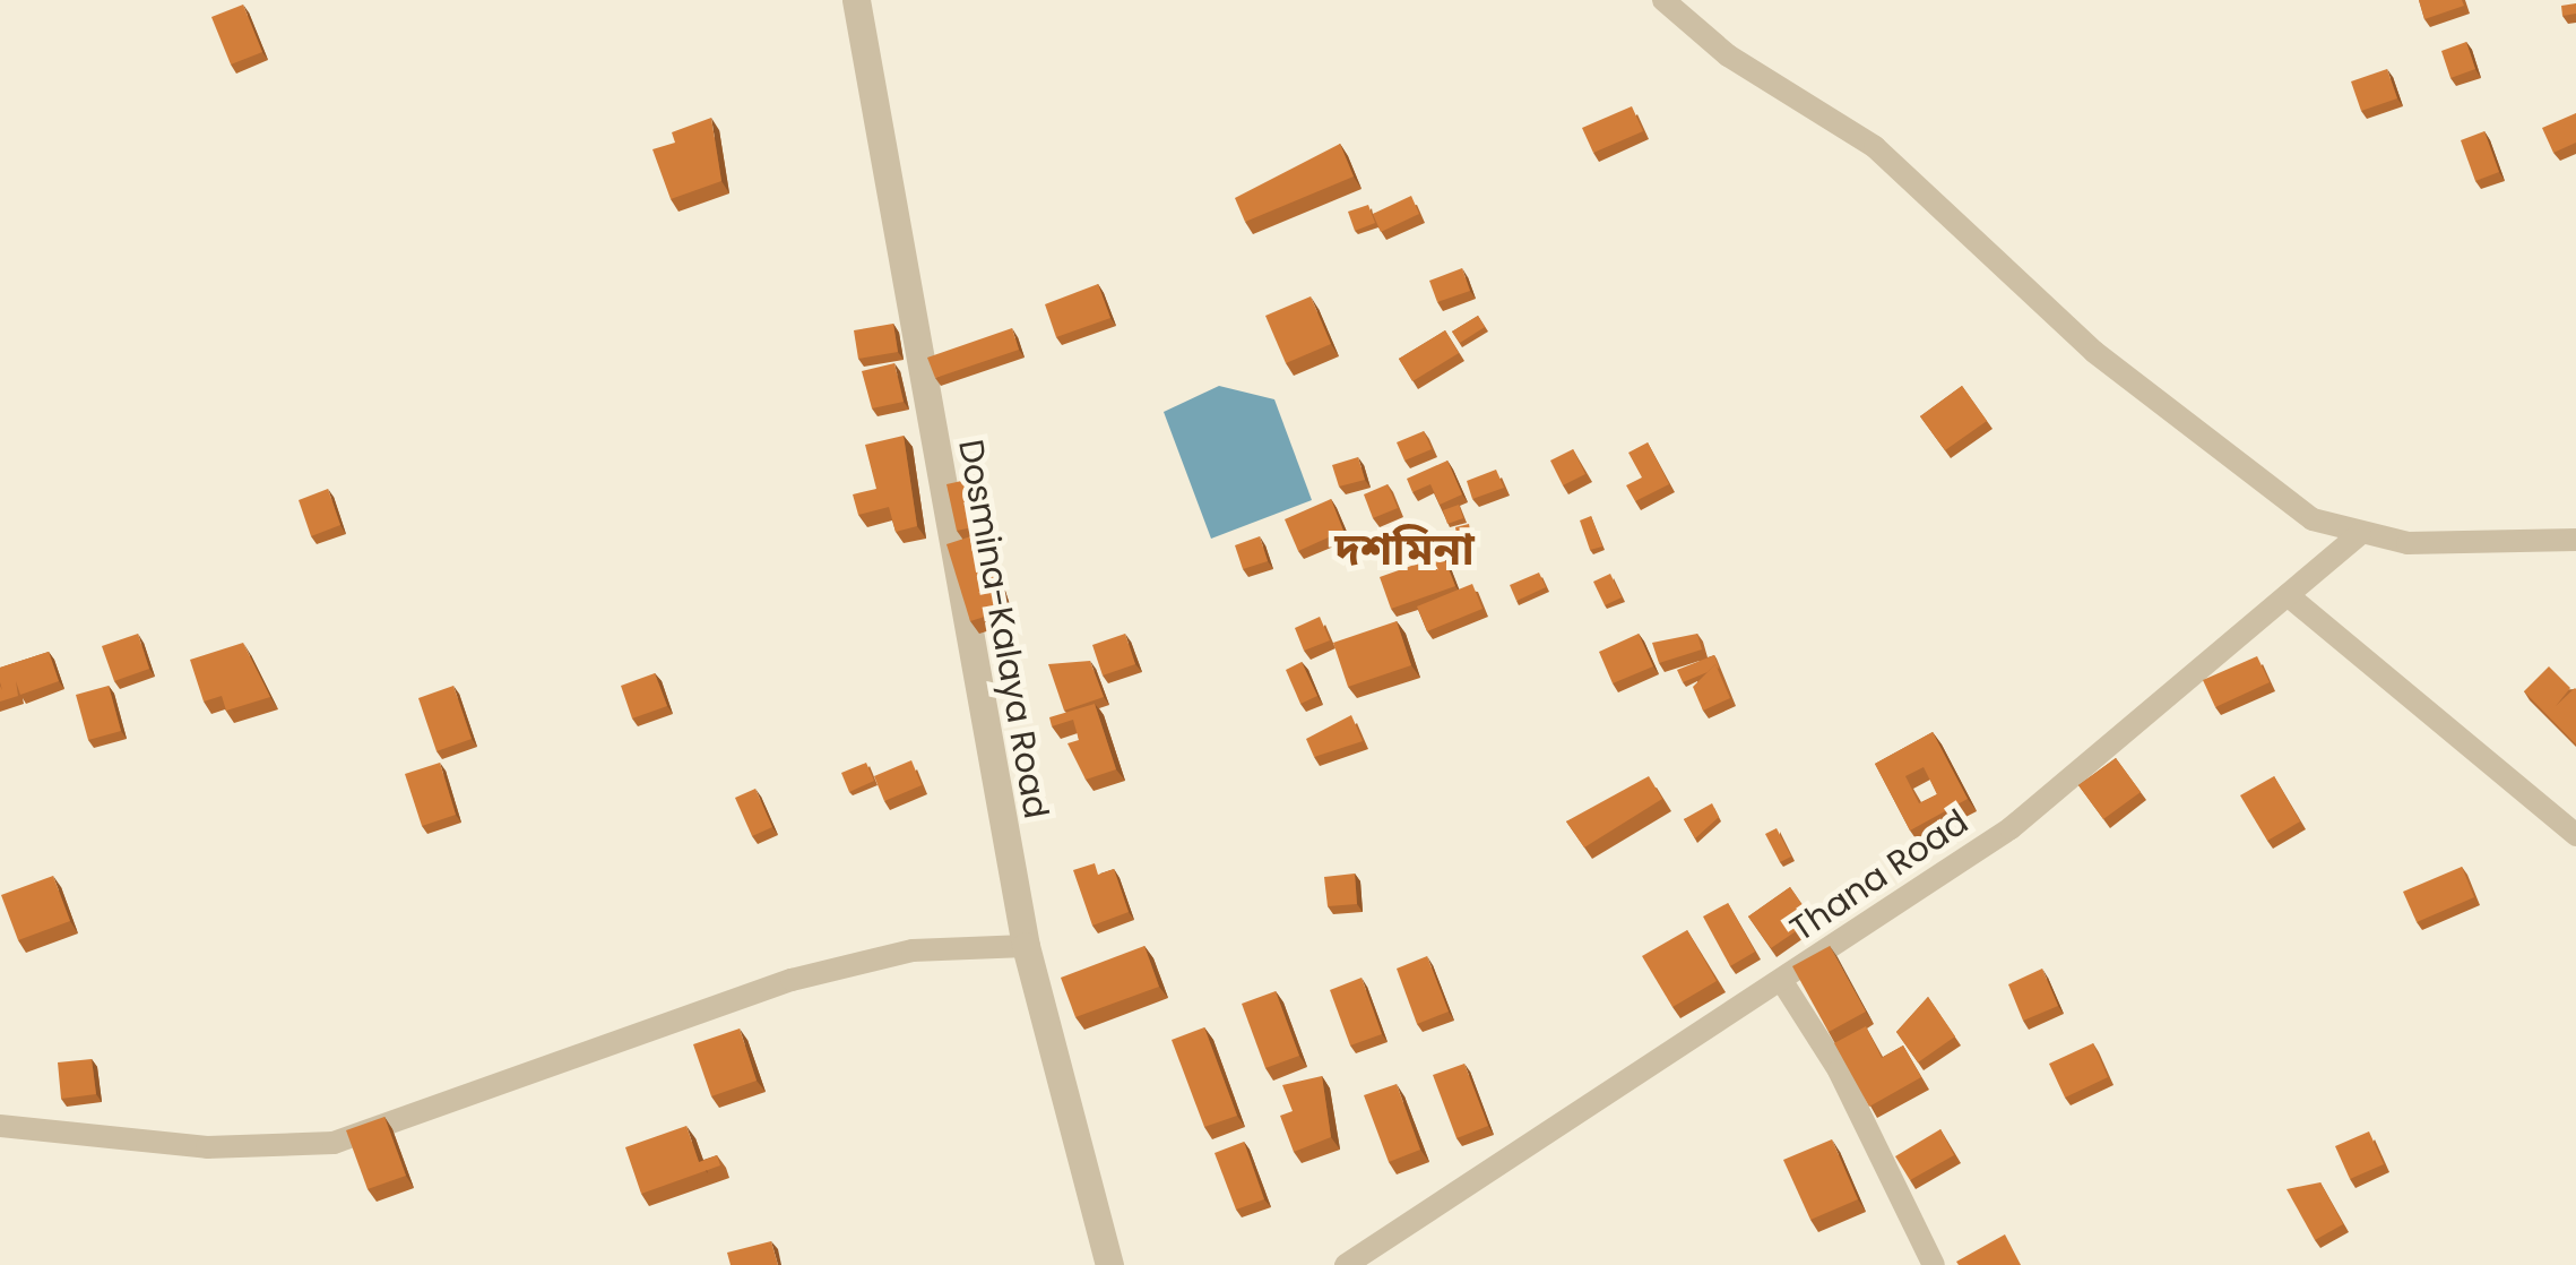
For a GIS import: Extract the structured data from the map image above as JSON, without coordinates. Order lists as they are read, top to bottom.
{
  "streets": {
    "street": ["Dosmina-Kalaya Road", "Thana Road"]
  },
  "districts": ["দশমিনা"]
}
